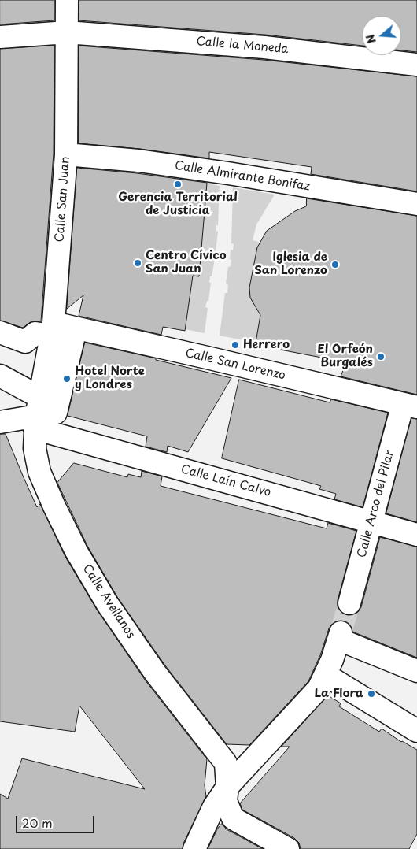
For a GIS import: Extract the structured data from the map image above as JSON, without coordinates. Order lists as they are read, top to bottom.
{
  "streets": {
    "street": [
      "Calle la Moneda",
      "Calle Almirante Bonifaz",
      "Calle San Juan",
      "Calle San Lorenzo",
      "Calle Laín Calvo",
      "Calle Arco del Pilar",
      "Calle Avellanos"
    ]
  },
  "crossings": [
    ["Calle la Moneda", "Calle San Juan"],
    ["Calle Almirante Bonifaz", "Calle San Juan"],
    ["Calle San Juan", "Calle San Lorenzo"],
    ["Calle San Juan", "Calle Laín Calvo"],
    ["Calle San Juan", "Calle Avellanos"],
    ["Calle San Lorenzo", "Calle Arco del Pilar"],
    ["Calle Laín Calvo", "Calle Arco del Pilar"],
    ["Calle Laín Calvo", "Calle Avellanos"]
  ],
  "places": [
    "Gerencia Territorial de Justicia",
    "Centro Cívico San Juan",
    "Iglesia de San Lorenzo",
    "Herrero",
    "El Orfeón Burgalés",
    "Hotel Norte y Londres",
    "La Flora"
  ],
  "scale_bar": "20 m",
  "north": "left"
}
